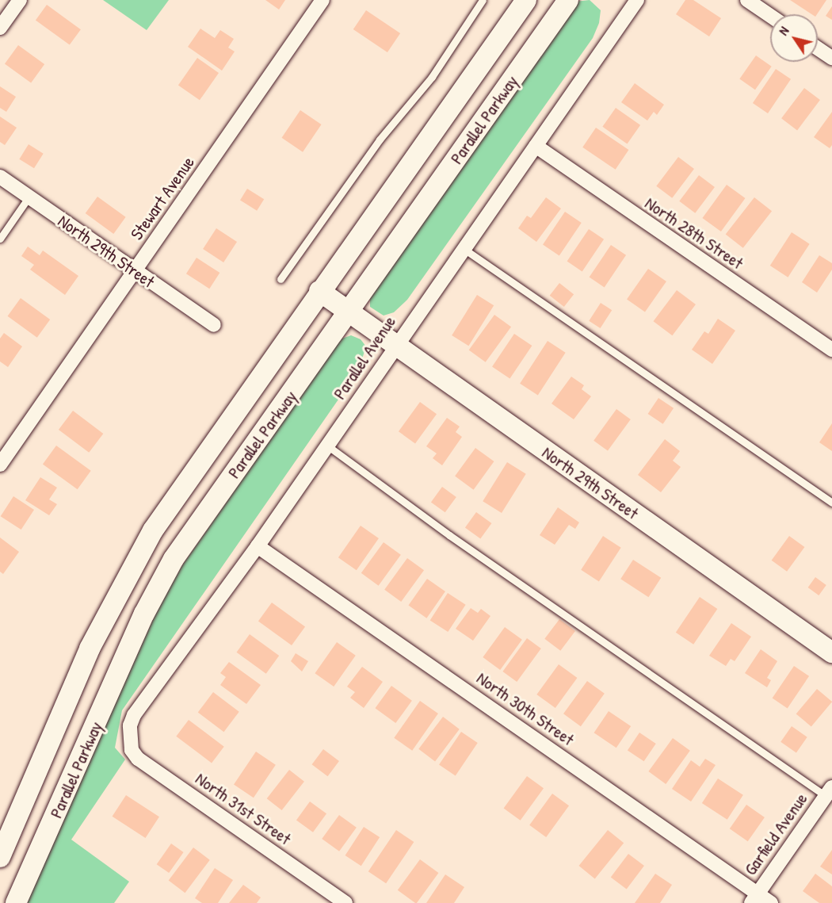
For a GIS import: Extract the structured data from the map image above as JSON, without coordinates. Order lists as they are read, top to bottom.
{
  "streets": {
    "main road": ["Parallel Parkway", "North 29th Street"],
    "street": [
      "Stewart Avenue",
      "North 28th Street",
      "Parallel Avenue",
      "North 30th Street",
      "North 31st Street",
      "Garfield Avenue"
    ]
  },
  "crossings": [
    ["Parallel Parkway", "North 29th Street"],
    ["Stewart Avenue", "North 29th Street"],
    ["North 28th Street", "Parallel Avenue"],
    ["North 29th Street", "Parallel Avenue"],
    ["Parallel Avenue", "North 30th Street"],
    ["Parallel Avenue", "North 31st Street"],
    ["North 30th Street", "Garfield Avenue"]
  ],
  "north": "top left"
}
